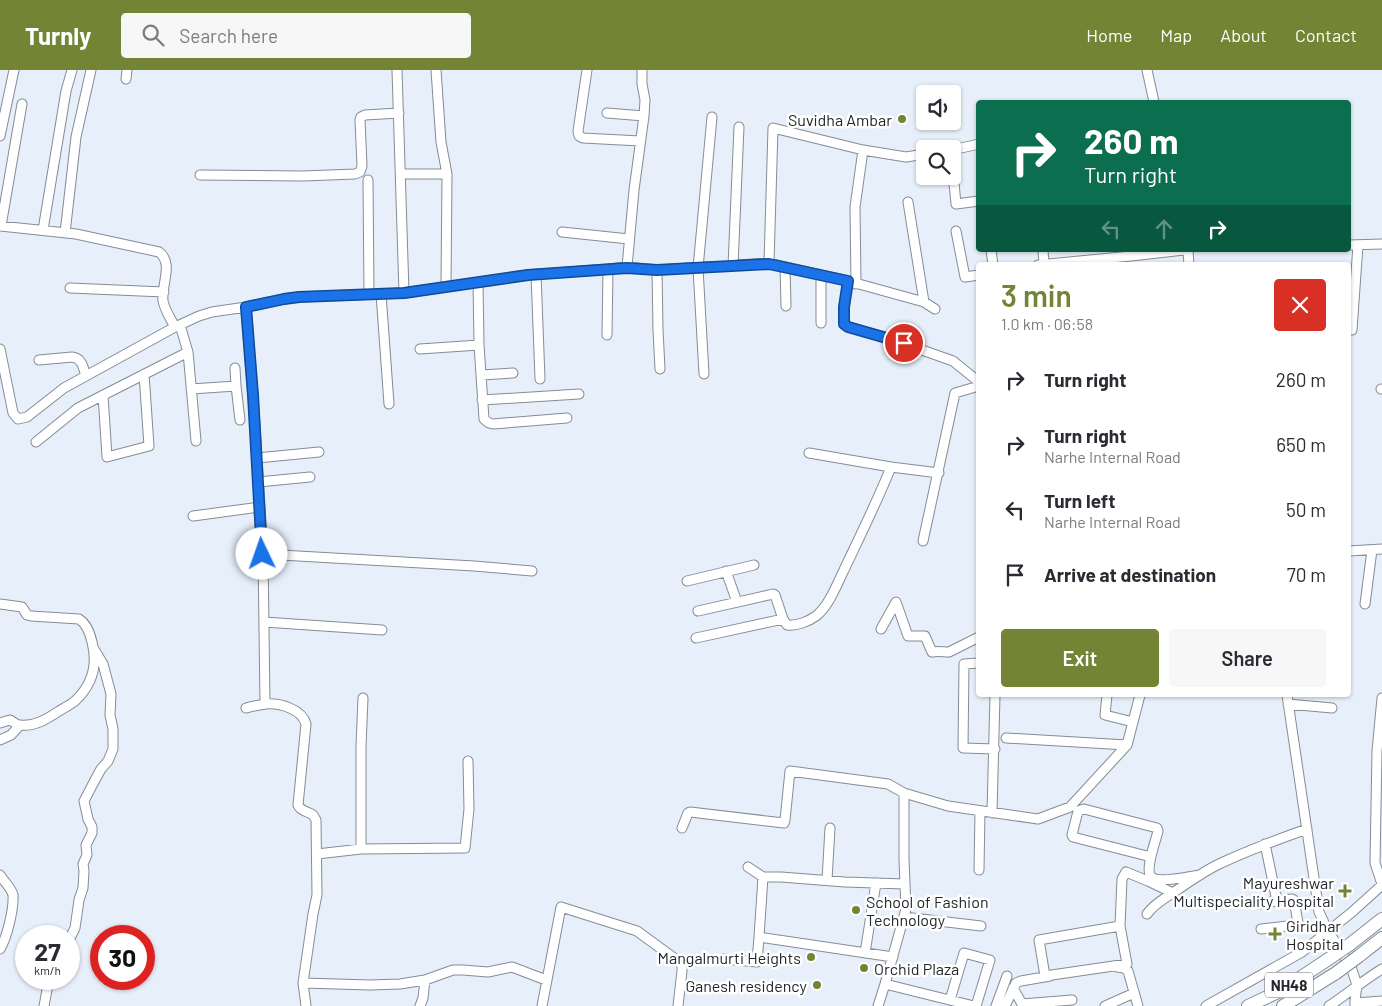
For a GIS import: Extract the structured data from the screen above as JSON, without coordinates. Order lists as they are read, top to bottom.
{
  "streets": {
    "highway": ["NH48"]
  },
  "places": {
    "other": [
      "Suvidha Ambar",
      "School of Fashion Technology",
      "Mangalmurti Heights",
      "Orchid Plaza",
      "Ganesh residency"
    ],
    "health": ["Mayureshwar Multispeciality Hospital", "Giridhar Hospital"]
  },
  "page": {
    "header": "Turnly",
    "search": "Search here",
    "nav": [
      "Home",
      "Map",
      "About",
      "Contact"
    ],
    "turn": ["260 m", "Turn right"],
    "heading": ["3 min", "1.0 km · 06:58"],
    "list": [
      {
        "name": "Turn right",
        "value": "260 m"
      },
      {
        "name": "Turn right",
        "note": "Narhe Internal Road",
        "value": "650 m"
      },
      {
        "name": "Turn left",
        "note": "Narhe Internal Road",
        "value": "50 m"
      },
      {
        "name": "Arrive at destination",
        "value": "70 m"
      }
    ],
    "buttons": ["Exit", "Share"],
    "speed": "27 km/h",
    "limit": "30"
  }
}
